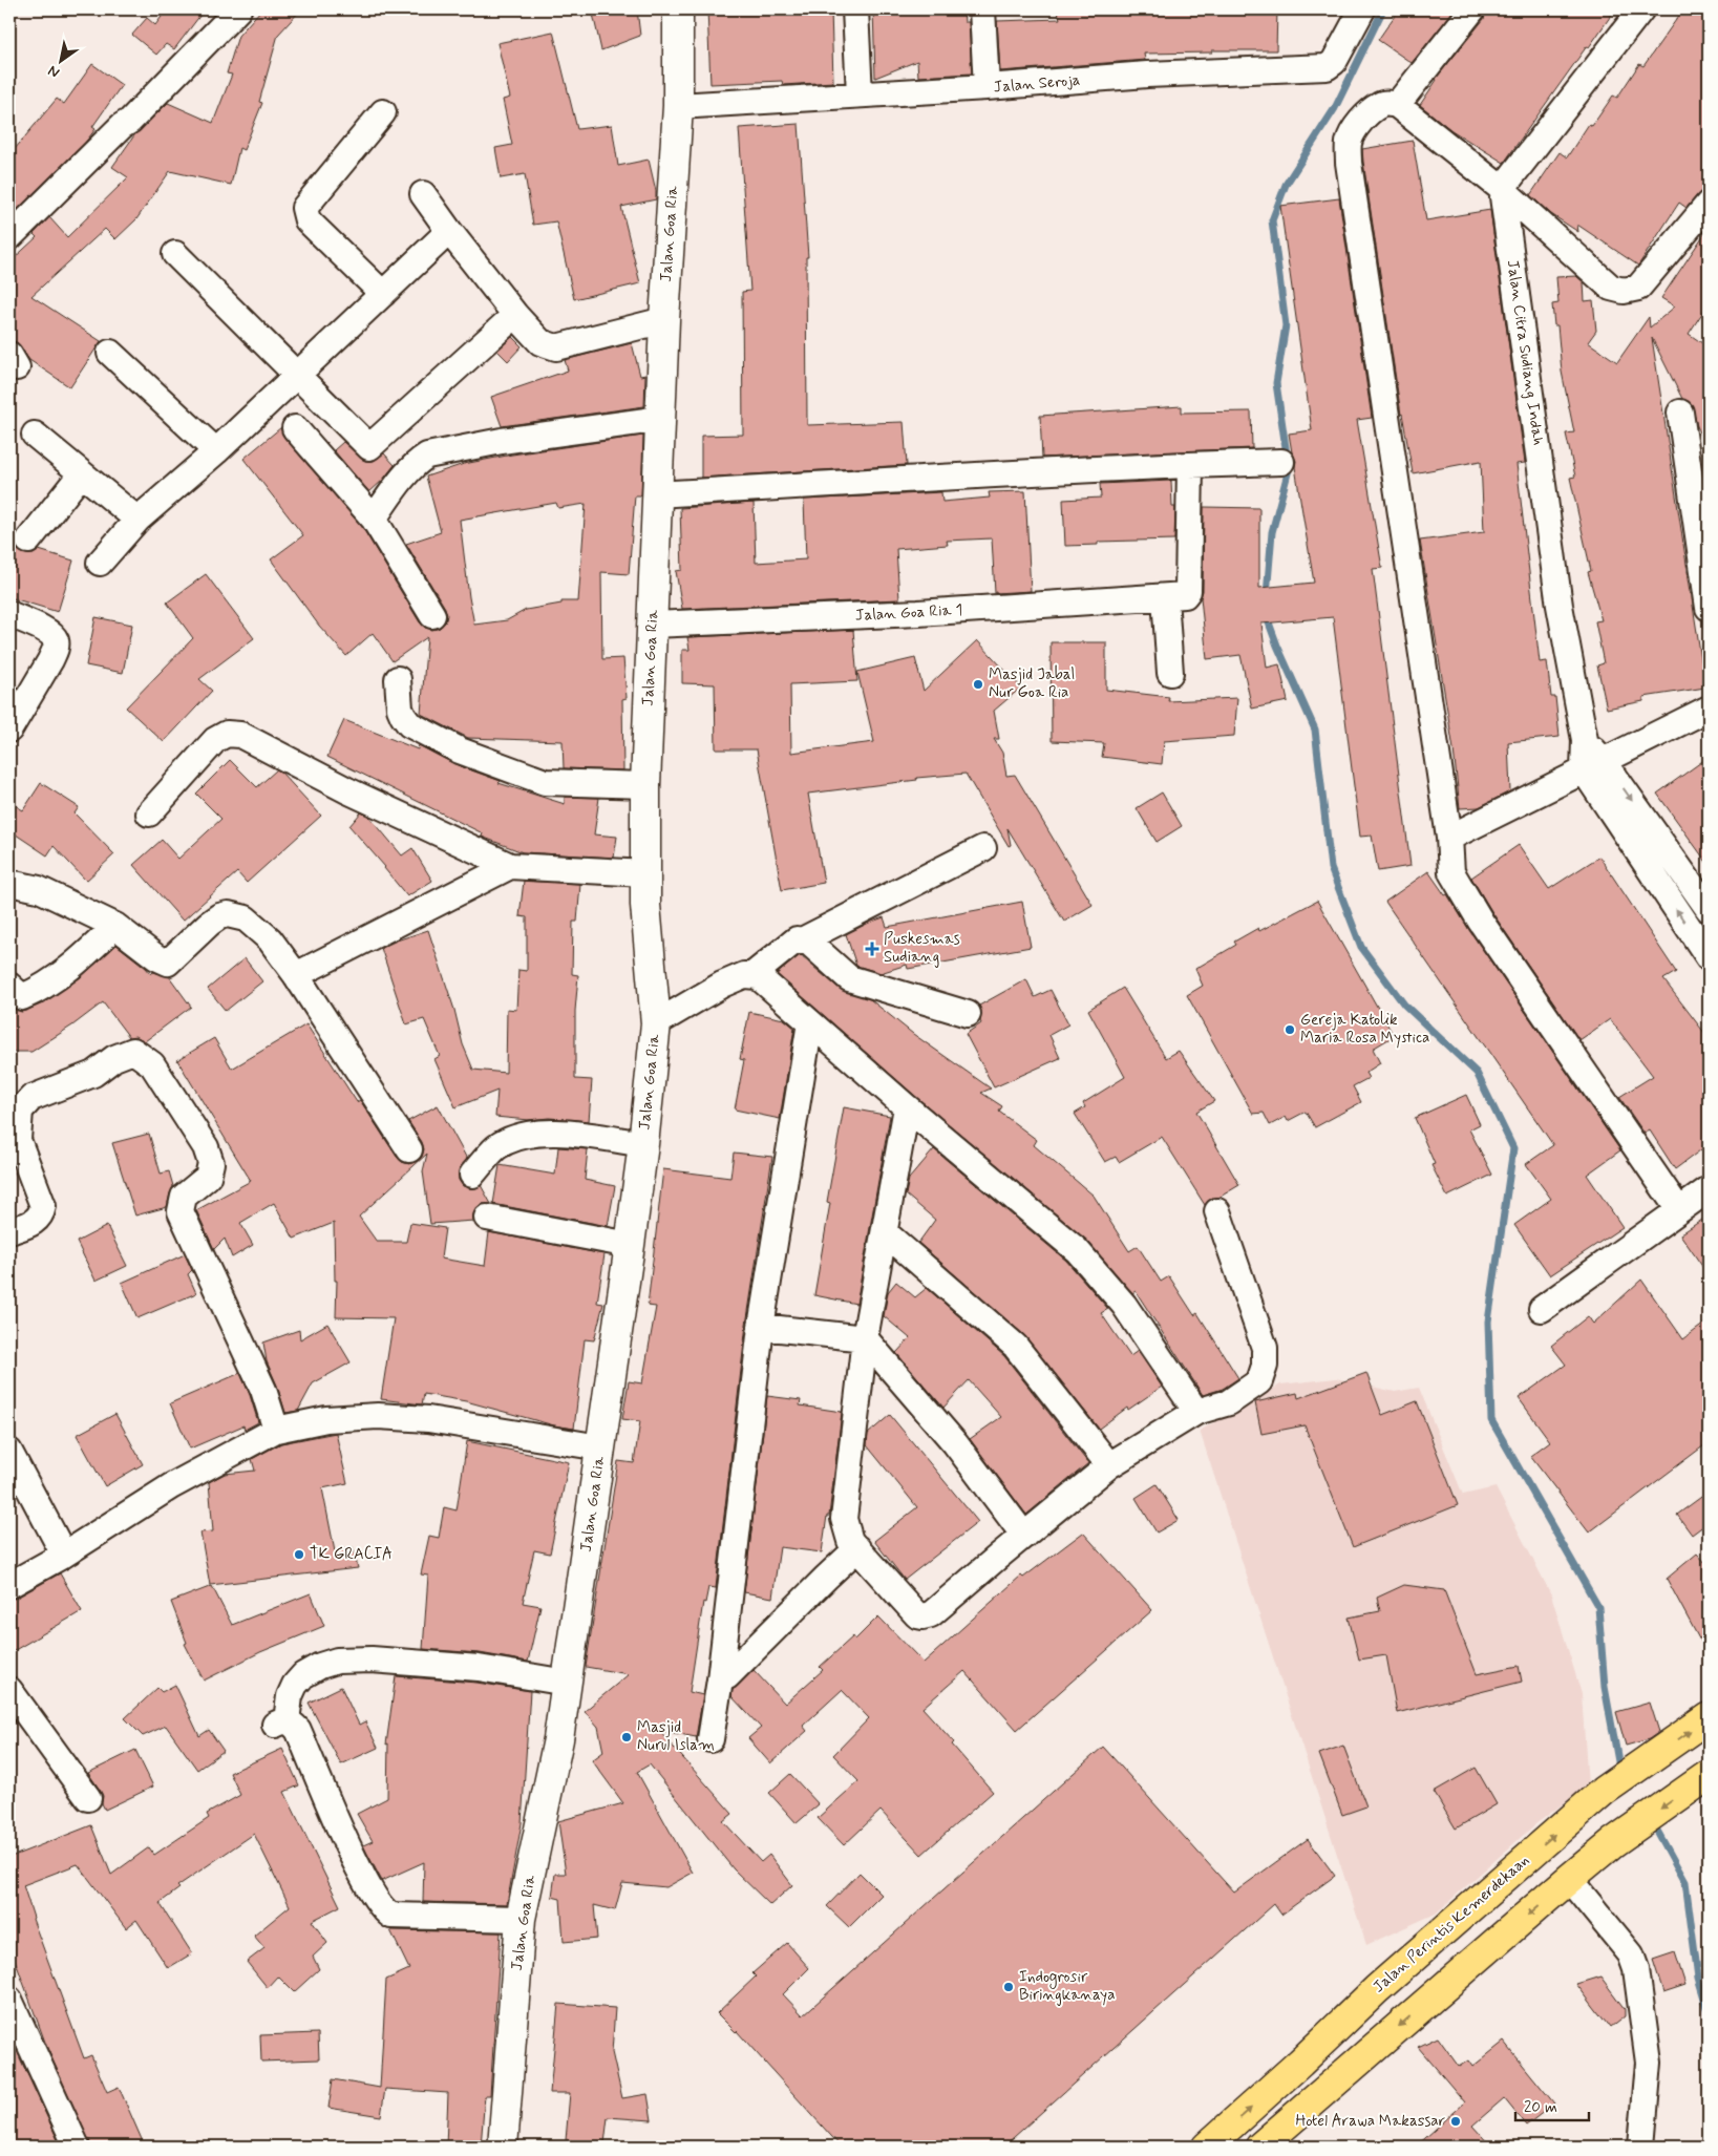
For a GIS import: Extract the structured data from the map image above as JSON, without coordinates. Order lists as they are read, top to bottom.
{
  "streets": {
    "highway": ["Jalan Perintis Kemerdekaan"],
    "main road": ["Jalan Goa Ria"],
    "street": ["Jalan Seroja", "Jalan Citra Sudiang Indah", "Jalan Goa Ria 1"]
  },
  "crossings": [
    ["Jalan Seroja", "Jalan Goa Ria"],
    ["Jalan Goa Ria", "Jalan Goa Ria 1"]
  ],
  "places": {
    "other": [
      "Masjid Jabal Nur Goa Ria",
      "Gereja Katolik Maria Rosa Mystica",
      "TK GRACIA",
      "Masjid Nurul Islam",
      "Indogrosir Biringkanaya",
      "Hotel Arawa Makassar"
    ],
    "health": ["Puskesmas Sudiang"]
  },
  "scale_bar": "20 m",
  "north": "bottom left"
}
